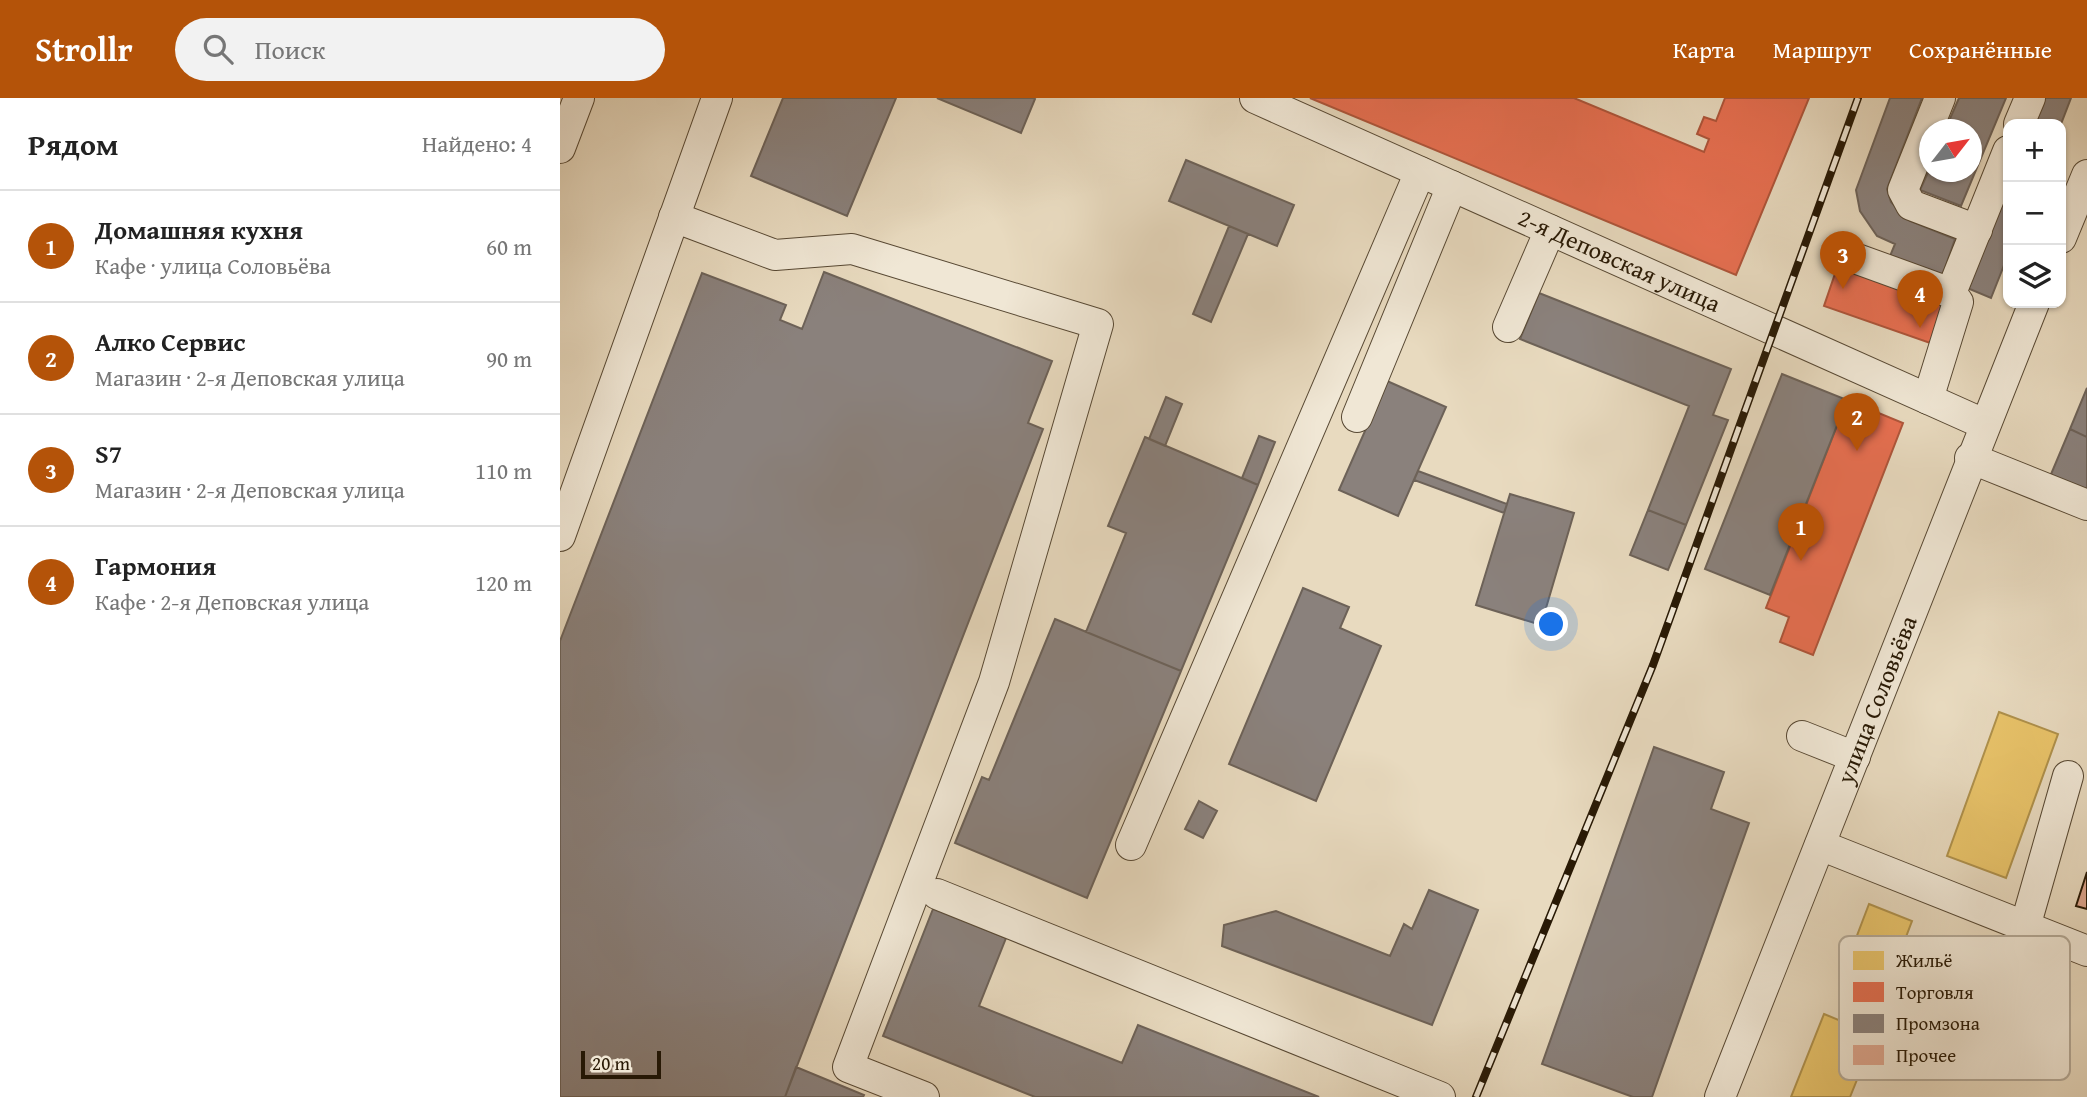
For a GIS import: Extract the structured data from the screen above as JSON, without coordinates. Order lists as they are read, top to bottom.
{
  "streets": {
    "street": ["2-я Деповская улица", "улица Соловьёва"]
  },
  "crossings": [
    ["2-я Деповская улица", "улица Соловьёва"]
  ],
  "legend": [
    "Жильё",
    "Торговля",
    "Промзона",
    "Прочее"
  ],
  "scale_bar": "20 m",
  "north": "top right",
  "page": {
    "header": "Strollr",
    "search": "Поиск",
    "nav": ["Карта", "Маршрут", "Сохранённые"],
    "heading": ["Рядом", "Найдено: 4"],
    "map_buttons": ["+", "−"],
    "list": [
      {
        "mark": "1",
        "name": "Домашняя кухня",
        "note": "Кафе · улица Соловьёва",
        "value": "60 m"
      },
      {
        "mark": "2",
        "name": "Алко Сервис",
        "note": "Магазин · 2-я Деповская улица",
        "value": "90 m"
      },
      {
        "mark": "3",
        "name": "S7",
        "note": "Магазин · 2-я Деповская улица",
        "value": "110 m"
      },
      {
        "mark": "4",
        "name": "Гармония",
        "note": "Кафе · 2-я Деповская улица",
        "value": "120 m"
      }
    ],
    "pins": [
      "3",
      "4",
      "2",
      "1"
    ],
    "scale": "20 m"
  }
}
